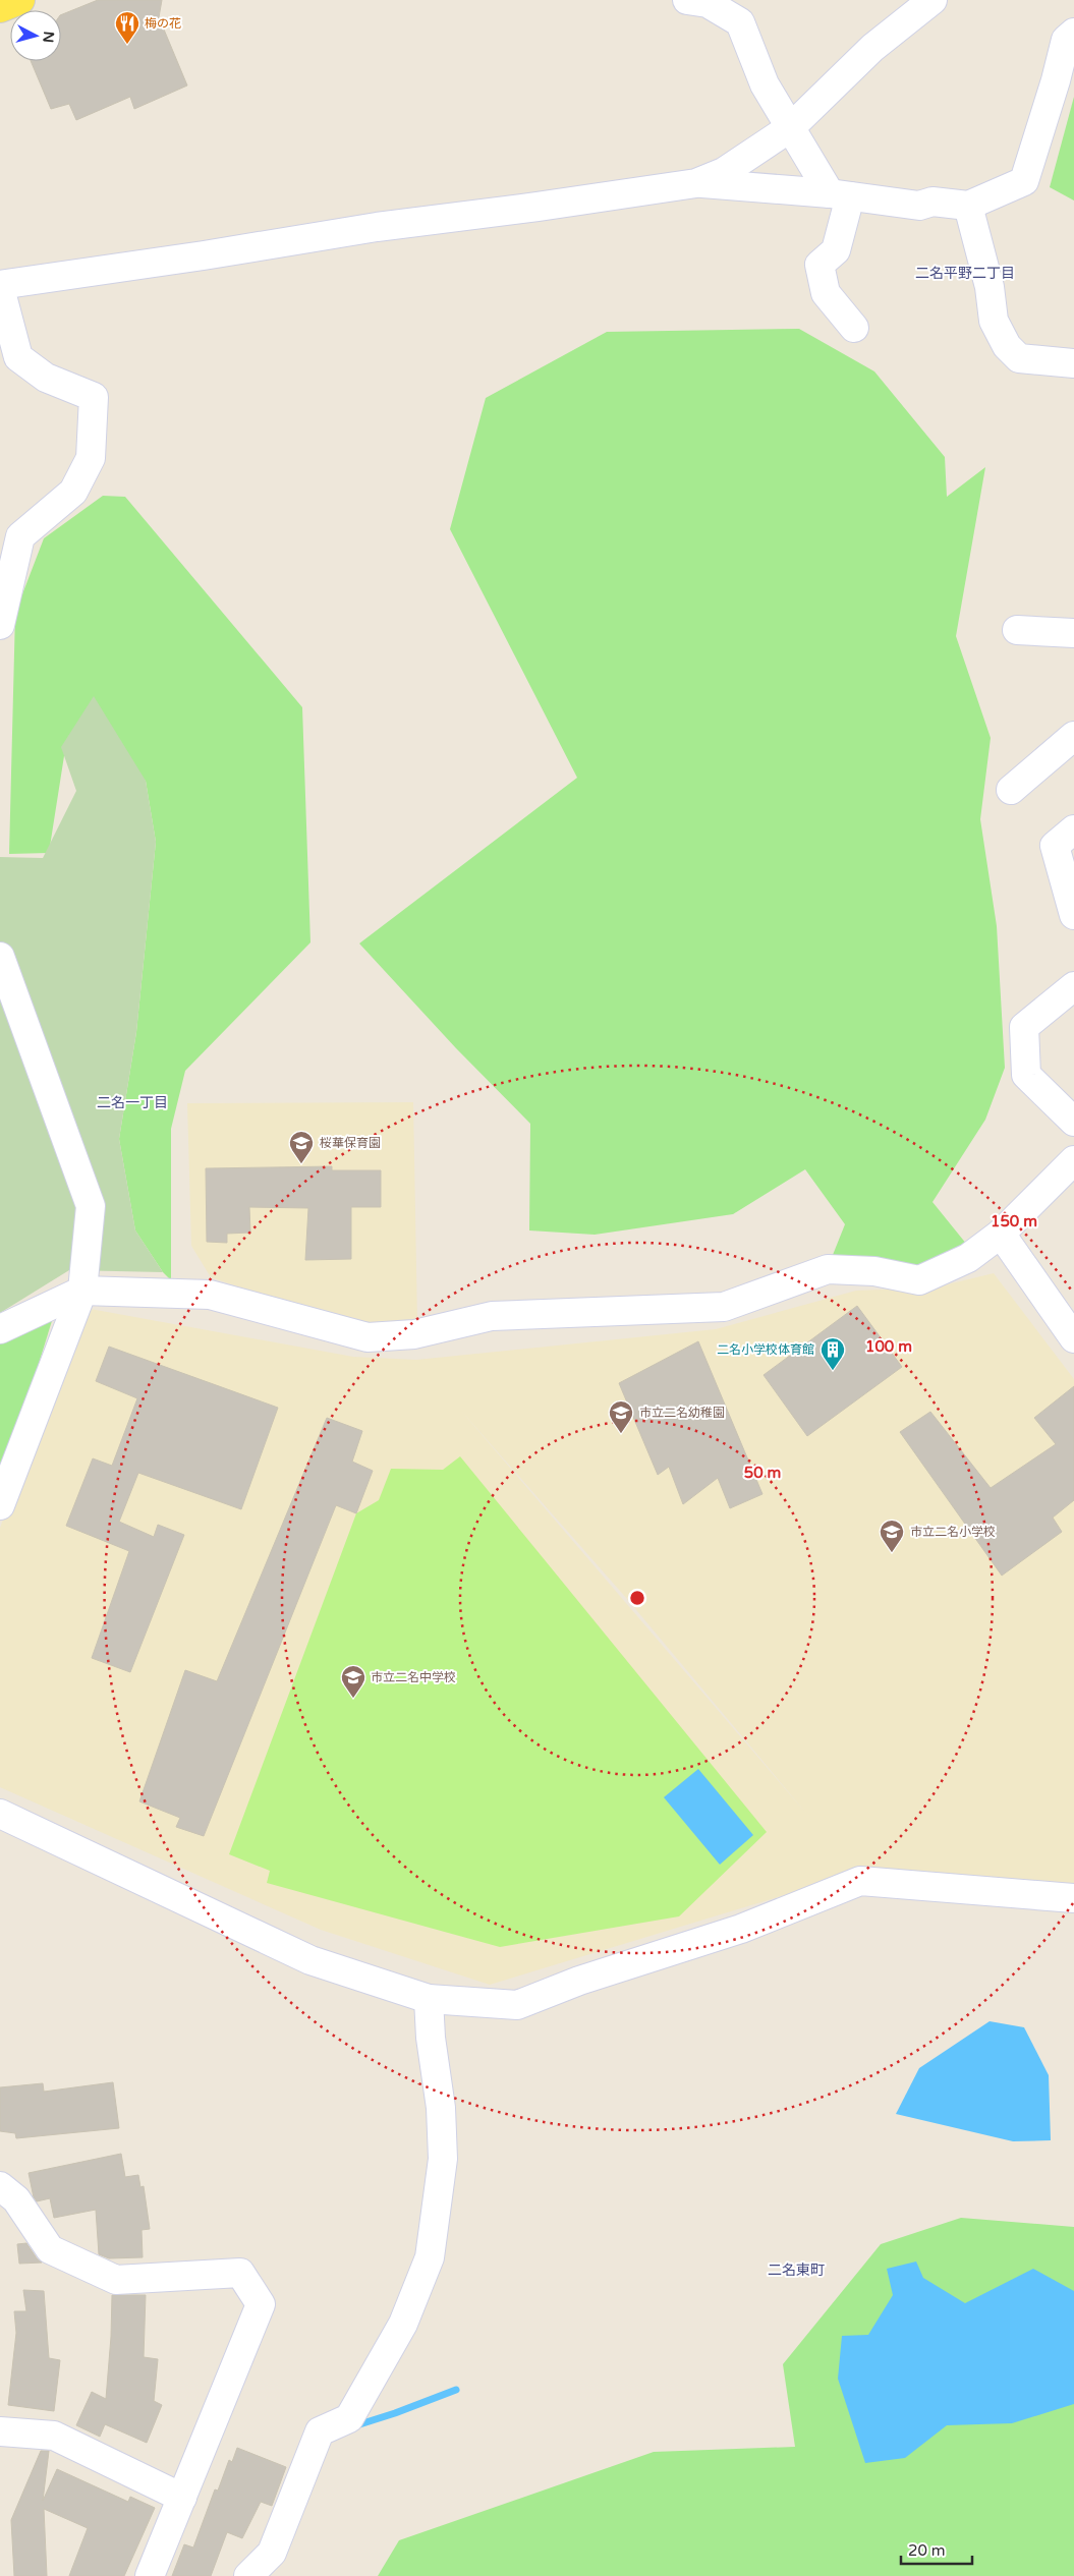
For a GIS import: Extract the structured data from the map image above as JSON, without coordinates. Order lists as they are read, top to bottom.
{
  "districts": ["二名平野二丁目", "二名一丁目", "二名東町"],
  "places": {
    "restaurant": ["梅の花"],
    "school or university": [
      "桜華保育園",
      "市立二名幼稚園",
      "市立二名小学校",
      "市立二名中学校"
    ],
    "building": ["二名小学校体育館"]
  },
  "scale_bar": "20 m",
  "north": "right",
  "rings": ["150 m", "100 m", "50 m"]
}
